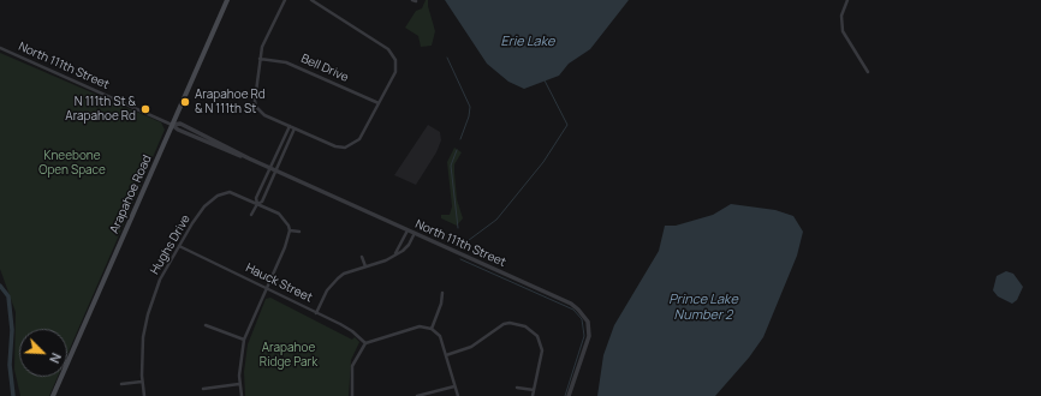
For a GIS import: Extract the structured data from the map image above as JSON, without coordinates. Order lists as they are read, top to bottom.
{
  "streets": {
    "main road": ["Arapahoe Road"],
    "street": [
      "North 111th Street",
      "Bell Drive",
      "Hughs Drive",
      "Hauck Street"
    ]
  },
  "crossings": [
    ["North 111th Street", "Arapahoe Road"],
    ["Hughs Drive", "Hauck Street"]
  ],
  "water": ["Erie Lake", "Prince Lake Number 2"],
  "parks": ["Kneebone Open Space", "Arapahoe Ridge Park"],
  "places": ["Arapahoe Rd & N 111th St", "N 111th St & Arapahoe Rd"],
  "north": "bottom right"
}
